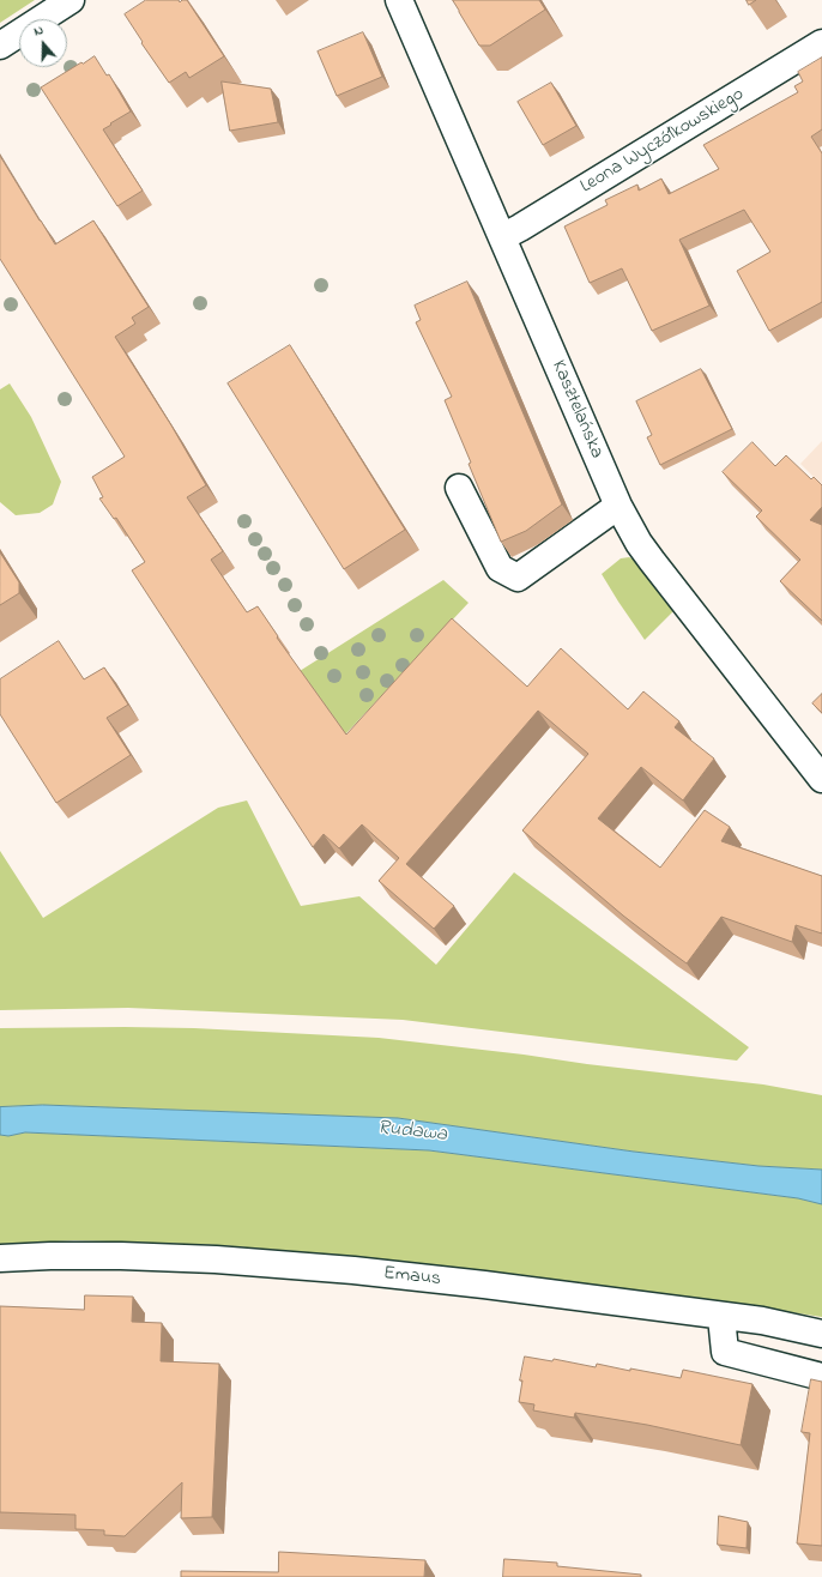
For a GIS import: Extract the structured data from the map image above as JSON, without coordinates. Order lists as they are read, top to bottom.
{
  "streets": {
    "street": ["Leona Wyczółkowskiego", "Kasztelańska", "Emaus"]
  },
  "crossings": [
    ["Leona Wyczółkowskiego", "Kasztelańska"]
  ],
  "water": ["Rudawa"],
  "north": "top"
}
